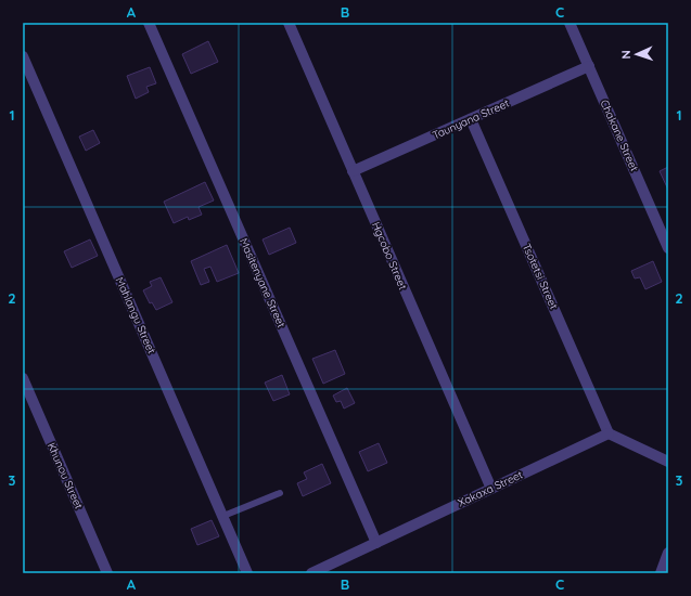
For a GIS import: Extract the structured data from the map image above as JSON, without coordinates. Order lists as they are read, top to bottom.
{
  "streets": {
    "street": [
      "Taunyana Street",
      "Chakane Street",
      "Hgcobo Street",
      "Tsotetsi Street",
      "Masitenyane Street",
      "Mahlangu Street",
      "Khunou Street",
      "Xakaxa Street"
    ]
  },
  "crossings": [
    ["Taunyana Street", "Chakane Street"],
    ["Taunyana Street", "Hgcobo Street"],
    ["Taunyana Street", "Tsotetsi Street"],
    ["Hgcobo Street", "Xakaxa Street"],
    ["Tsotetsi Street", "Xakaxa Street"],
    ["Masitenyane Street", "Xakaxa Street"]
  ],
  "north": "left",
  "grid": {
    "columns": ["A", "B", "C"],
    "rows": ["1", "2", "3"]
  }
}
